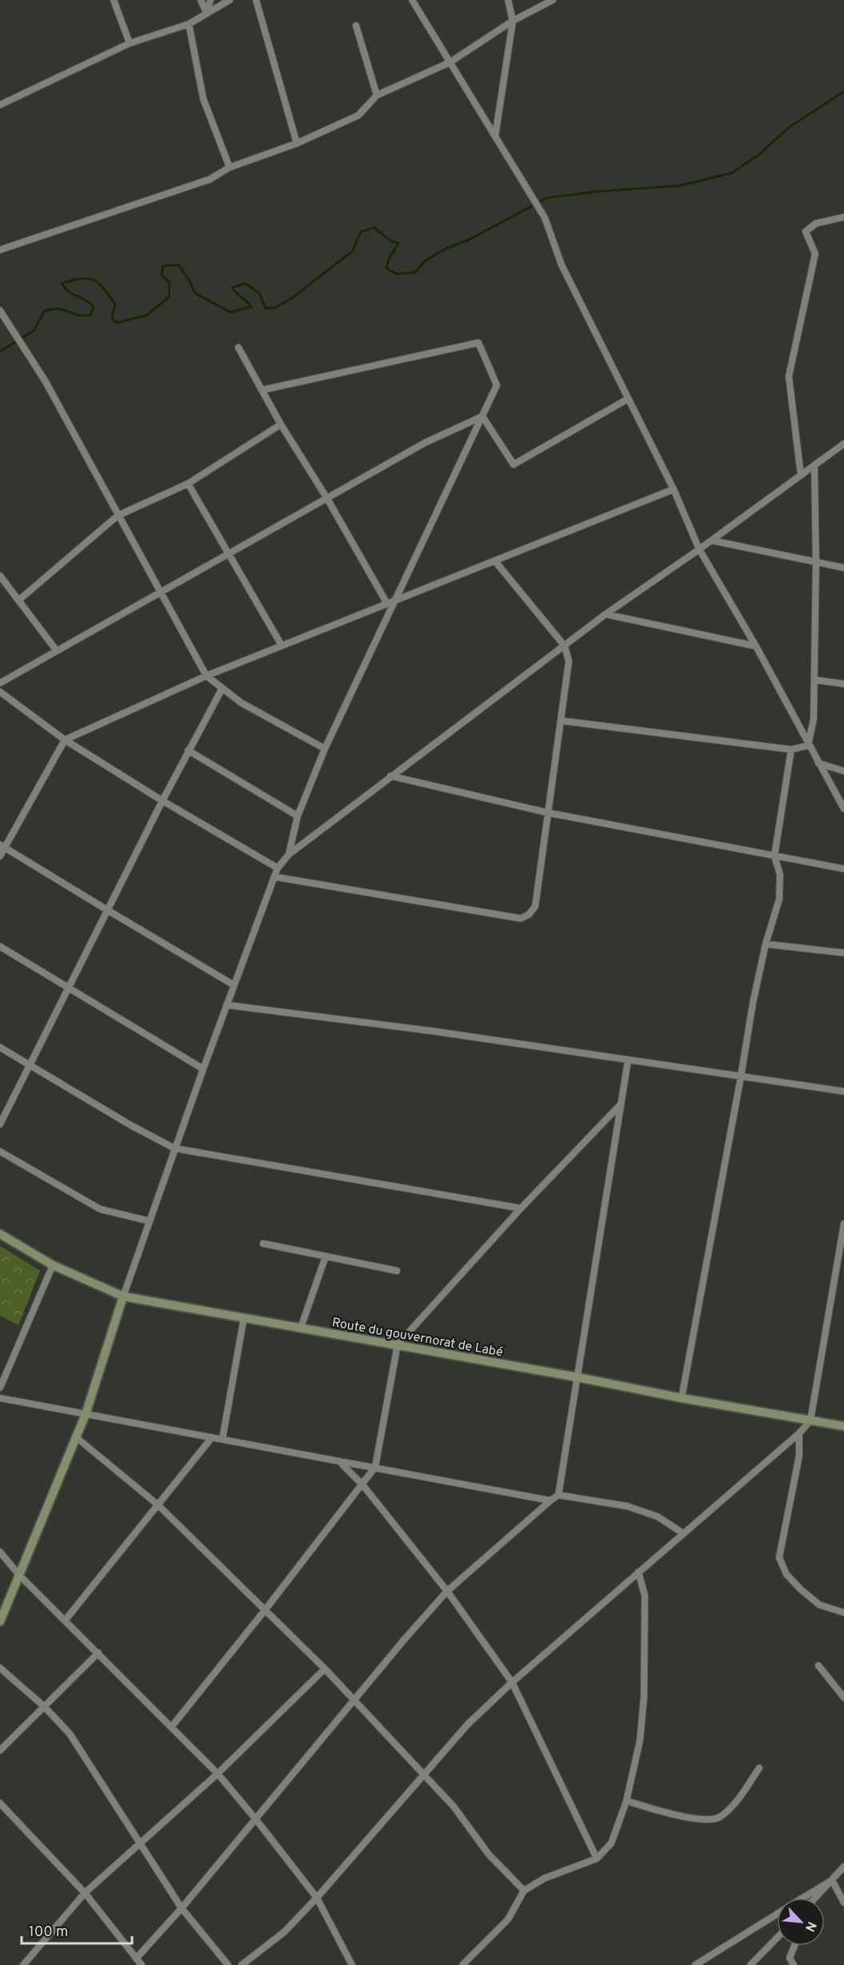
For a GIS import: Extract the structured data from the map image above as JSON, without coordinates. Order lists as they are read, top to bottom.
{
  "streets": {
    "street": ["Route du gouvernorat de Labé"]
  },
  "scale_bar": "100 m",
  "north": "bottom right"
}
